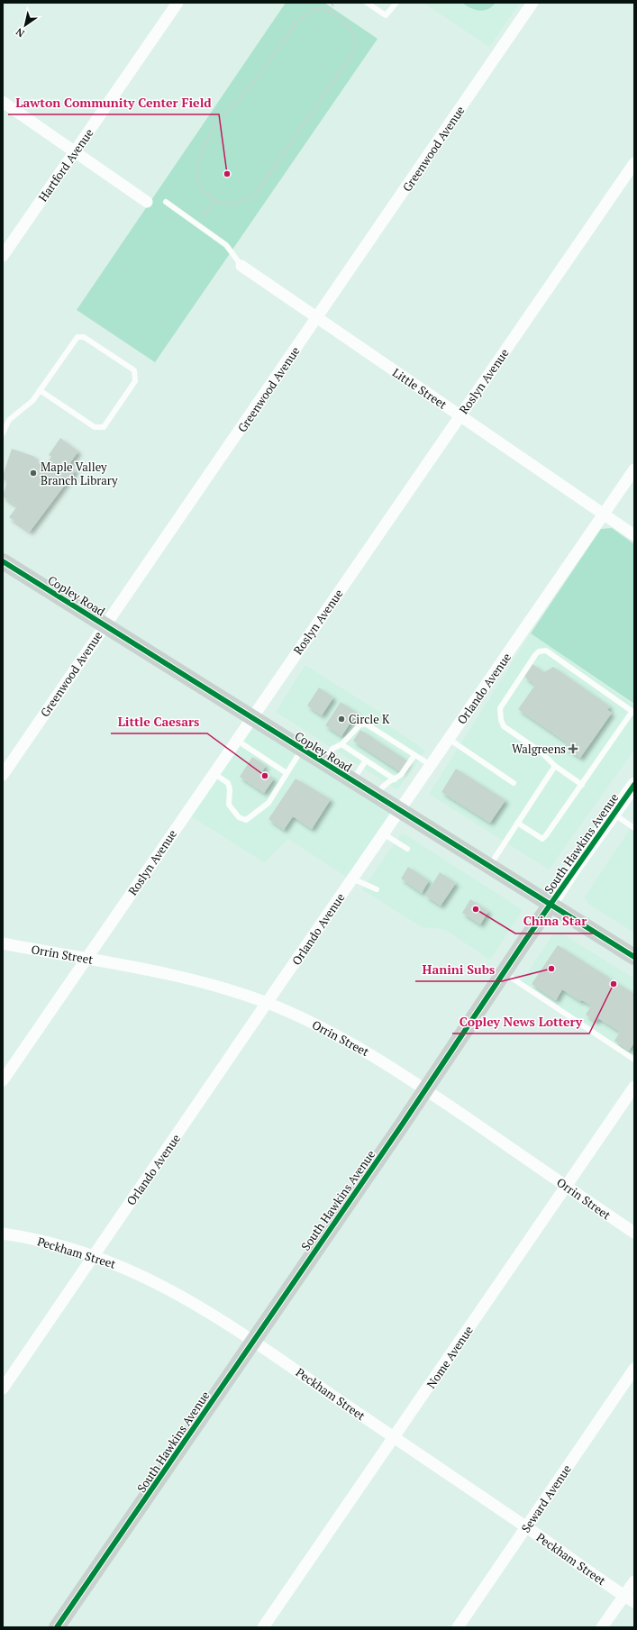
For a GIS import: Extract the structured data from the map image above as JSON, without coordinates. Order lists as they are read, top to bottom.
{
  "streets": {
    "main road": ["Copley Road", "South Hawkins Avenue"],
    "street": [
      "Greenwood Avenue",
      "Hartford Avenue",
      "Roslyn Avenue",
      "Little Street",
      "Orlando Avenue",
      "Orrin Street",
      "Peckham Street",
      "Nome Avenue",
      "Seward Avenue"
    ]
  },
  "crossings": [
    ["Greenwood Avenue", "Little Street"],
    ["Greenwood Avenue", "Copley Road"],
    ["Roslyn Avenue", "Little Street"],
    ["Roslyn Avenue", "Copley Road"],
    ["Roslyn Avenue", "Orrin Street"],
    ["Little Street", "Orlando Avenue"],
    ["Copley Road", "Orlando Avenue"],
    ["Copley Road", "South Hawkins Avenue"],
    ["Orlando Avenue", "Orrin Street"],
    ["Orlando Avenue", "Peckham Street"],
    ["South Hawkins Avenue", "Orrin Street"],
    ["South Hawkins Avenue", "Peckham Street"],
    ["Orrin Street", "Nome Avenue"],
    ["Peckham Street", "Nome Avenue"],
    ["Peckham Street", "Seward Avenue"]
  ],
  "places": {
    "other": [
      "Lawton Community Center Field",
      "Maple Valley Branch Library",
      "Circle K",
      "Little Caesars",
      "China Star",
      "Hanini Subs",
      "Copley News Lottery"
    ],
    "health": ["Walgreens"]
  },
  "north": "bottom left"
}
